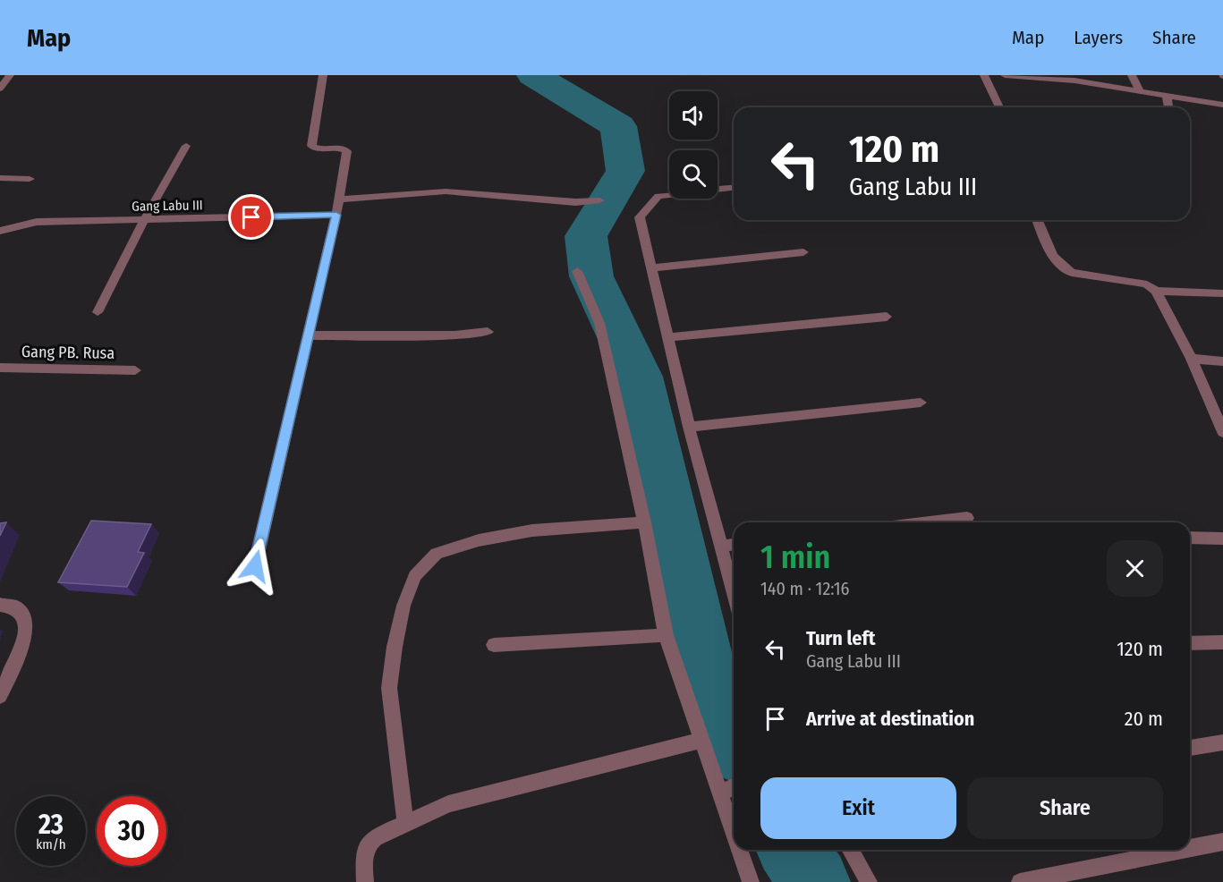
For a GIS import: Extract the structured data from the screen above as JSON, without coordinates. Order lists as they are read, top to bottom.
{
  "streets": {
    "street": ["Gang Labu III", "Gang PB. Rusa"]
  },
  "page": {
    "header": "Map",
    "nav": ["Map", "Layers", "Share"],
    "turn": ["120 m", "Gang Labu III"],
    "heading": ["1 min", "140 m · 12:16"],
    "list": [
      {
        "name": "Turn left",
        "note": "Gang Labu III",
        "value": "120 m"
      },
      {
        "name": "Arrive at destination",
        "value": "20 m"
      }
    ],
    "buttons": ["Exit", "Share"],
    "speed": "23 km/h",
    "limit": "30"
  }
}
